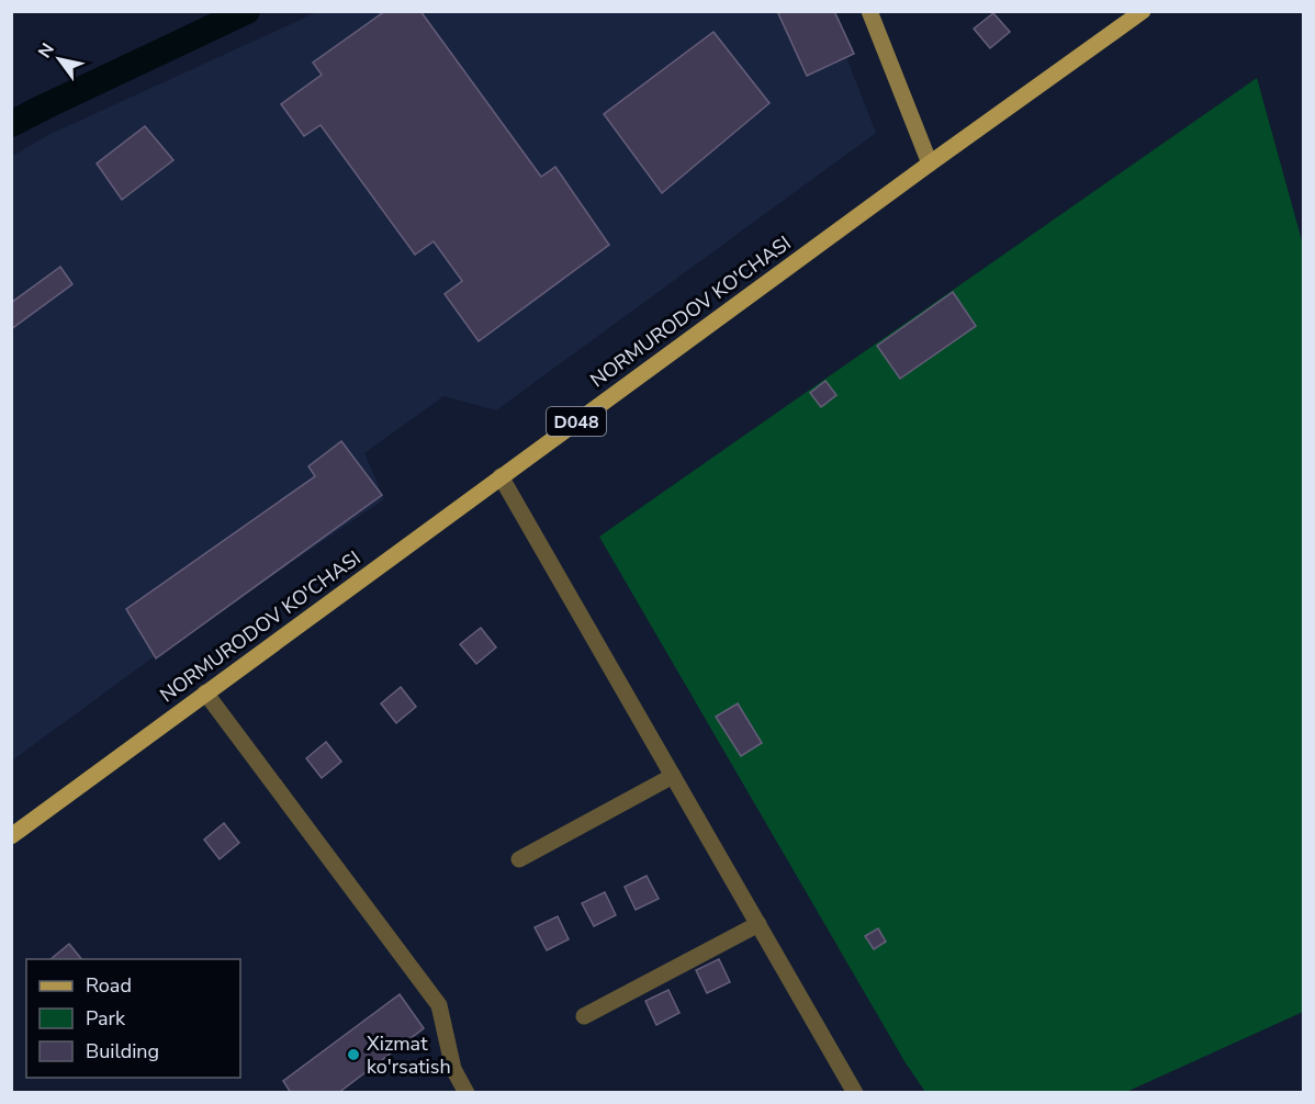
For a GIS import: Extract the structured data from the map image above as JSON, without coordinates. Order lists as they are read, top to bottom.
{
  "streets": {
    "main road": ["NORMURODOV KO'CHASI", "D048"]
  },
  "places": ["Xizmat ko'rsatish"],
  "legend": ["Road", "Park", "Building"],
  "north": "top left"
}
